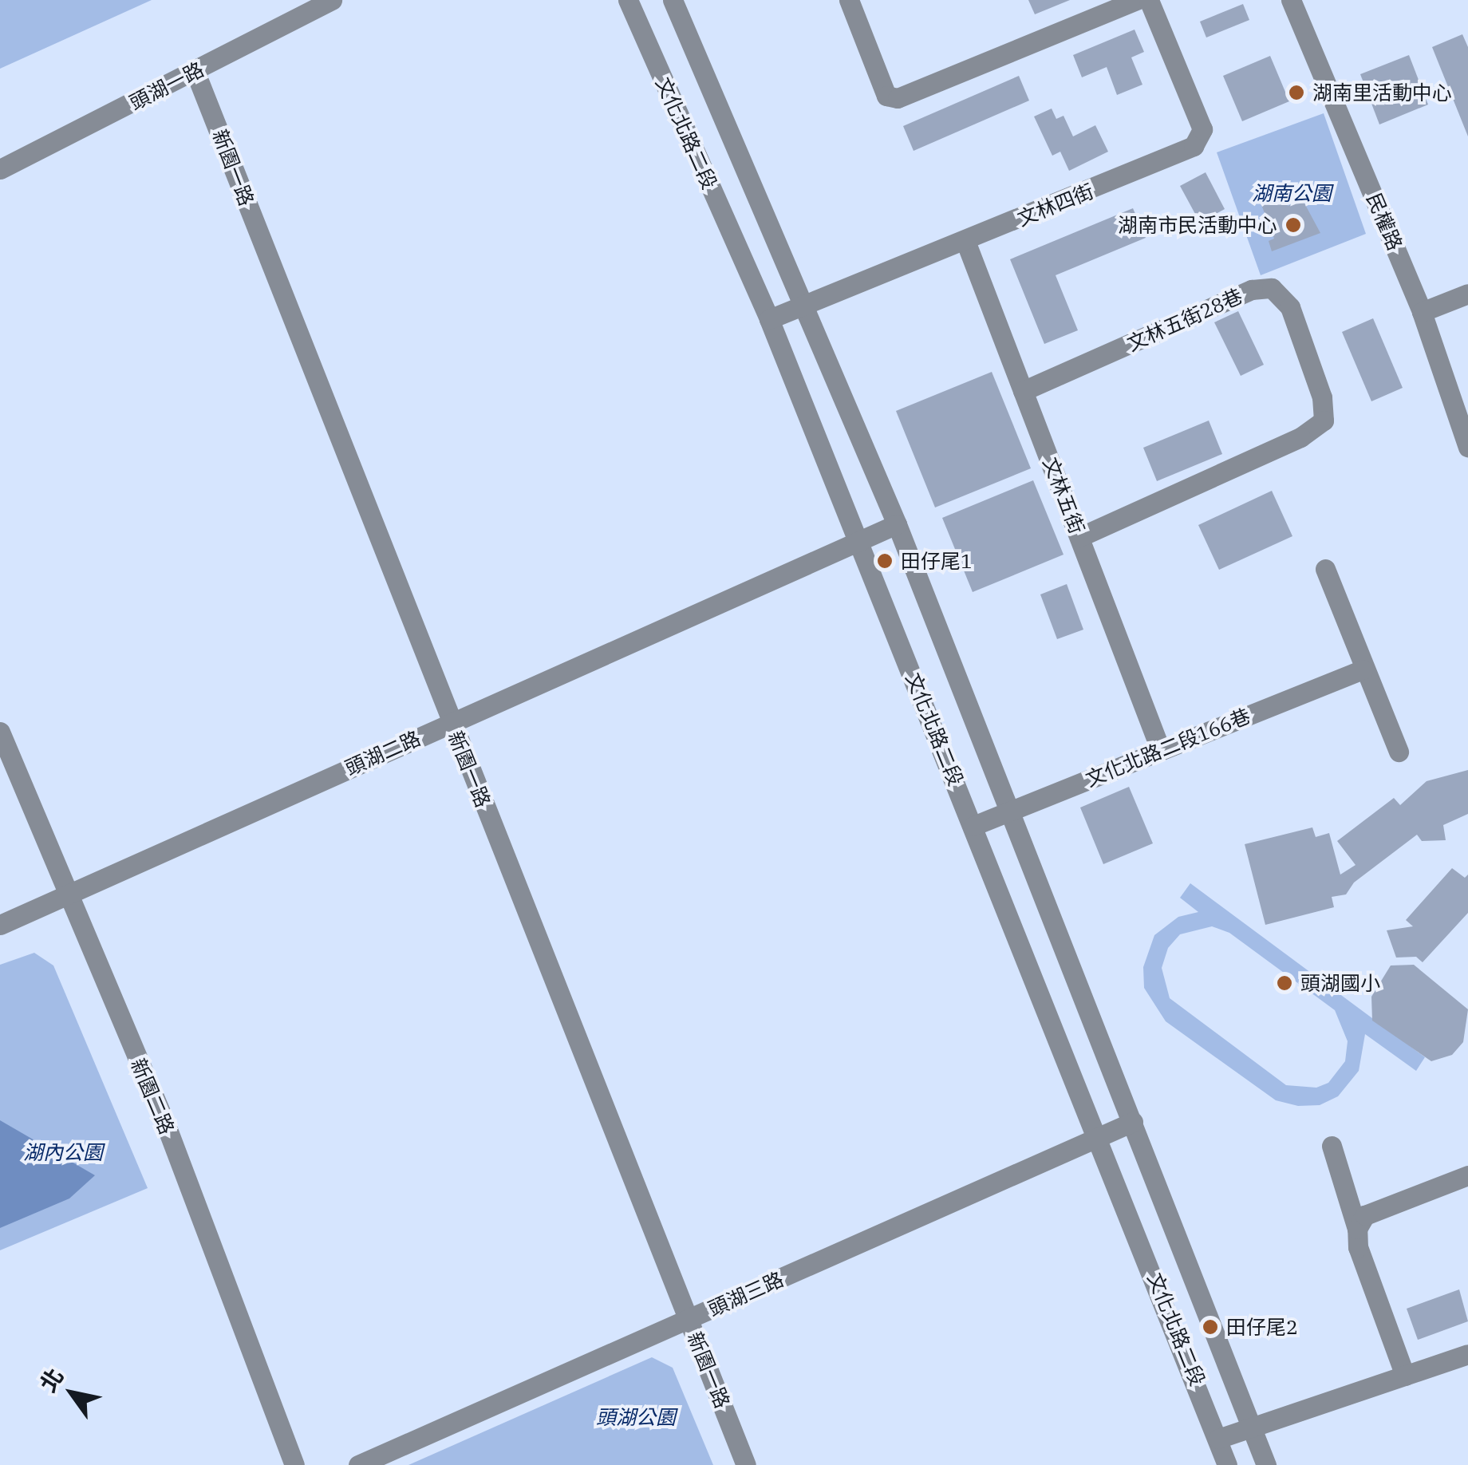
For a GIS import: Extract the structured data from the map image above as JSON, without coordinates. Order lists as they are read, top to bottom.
{
  "streets": {
    "street": [
      "頭湖一路",
      "文化北路二段",
      "新園一路",
      "文林四街",
      "民權路",
      "文林五街28巷",
      "文林五街",
      "文化北路二段166巷",
      "頭湖二路",
      "新園二路",
      "頭湖三路"
    ]
  },
  "crossings": [
    ["頭湖一路", "新園一路"],
    ["文化北路二段", "文林四街"],
    ["文化北路二段", "文化北路二段166巷"],
    ["文化北路二段", "頭湖二路"],
    ["文化北路二段", "頭湖三路"],
    ["新園一路", "頭湖二路"],
    ["新園一路", "頭湖三路"],
    ["文林四街", "文林五街"],
    ["文林五街28巷", "文林五街"],
    ["文林五街", "文化北路二段166巷"],
    ["頭湖二路", "新園二路"]
  ],
  "parks": ["湖南公園", "湖內公園", "頭湖公園"],
  "places": [
    "湖南里活動中心",
    "湖南市民活動中心",
    "田仔尾1",
    "頭湖國小",
    "田仔尾2"
  ],
  "north": "top left"
}
